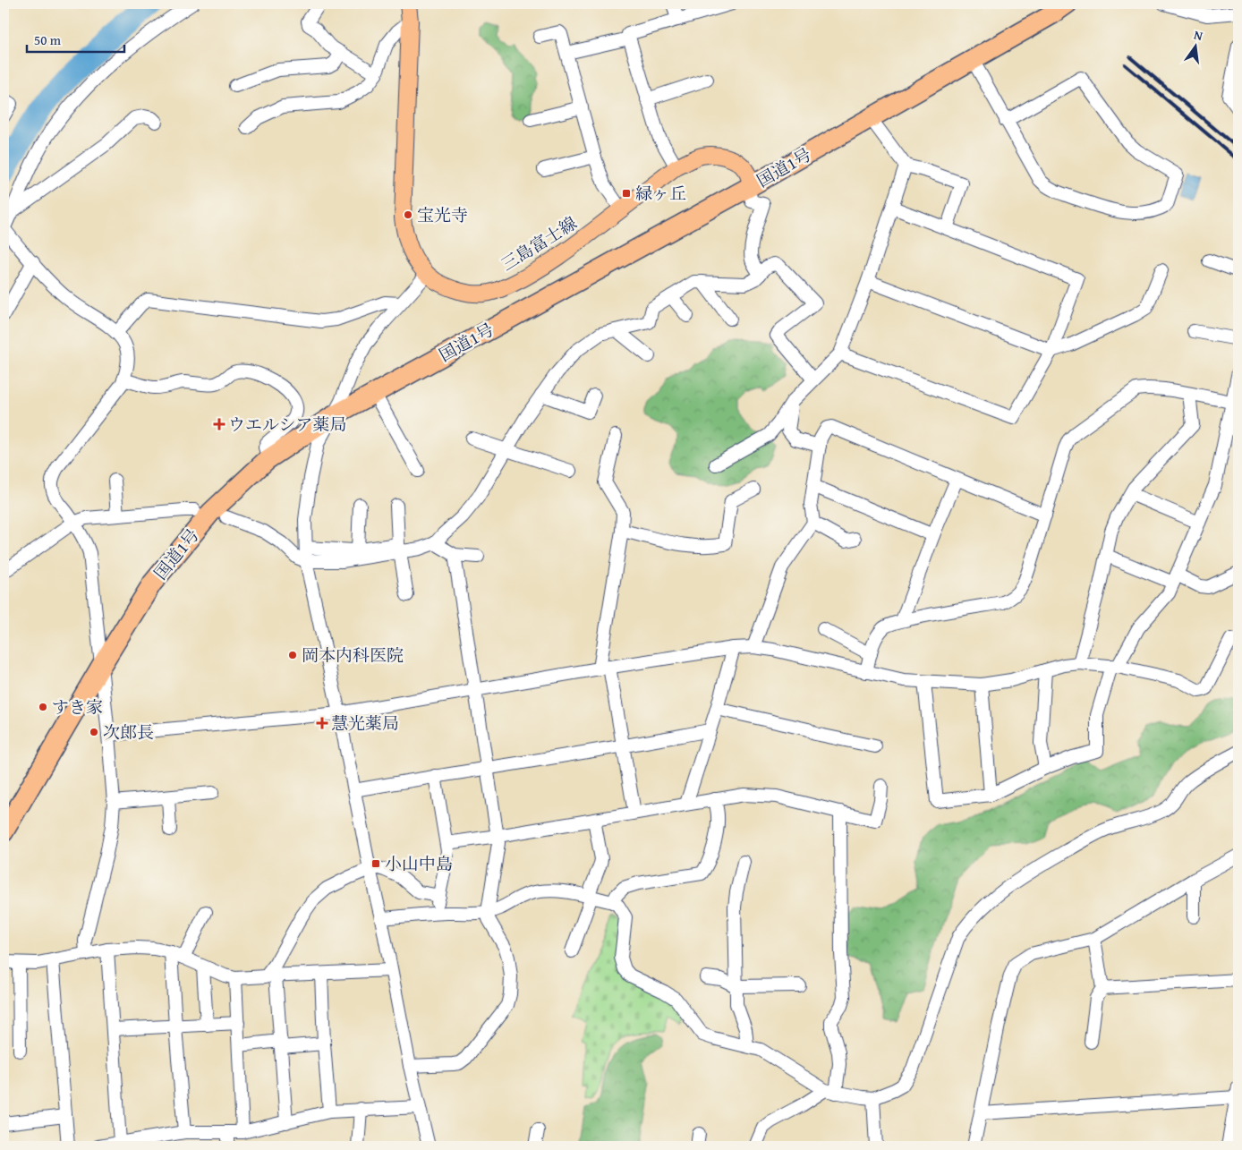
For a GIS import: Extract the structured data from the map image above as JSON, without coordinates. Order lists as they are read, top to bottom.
{
  "streets": {
    "highway": ["国道1号"],
    "main road": ["三島富士線"]
  },
  "crossings": [
    ["国道1号", "三島富士線"]
  ],
  "places": {
    "transit": ["緑ヶ丘", "小山中島"],
    "other": [
      "宝光寺",
      "岡本内科医院",
      "すき家",
      "次郎長"
    ],
    "health": ["ウエルシア薬局", "慧光薬局"]
  },
  "scale_bar": "50 m",
  "north": "top"
}
